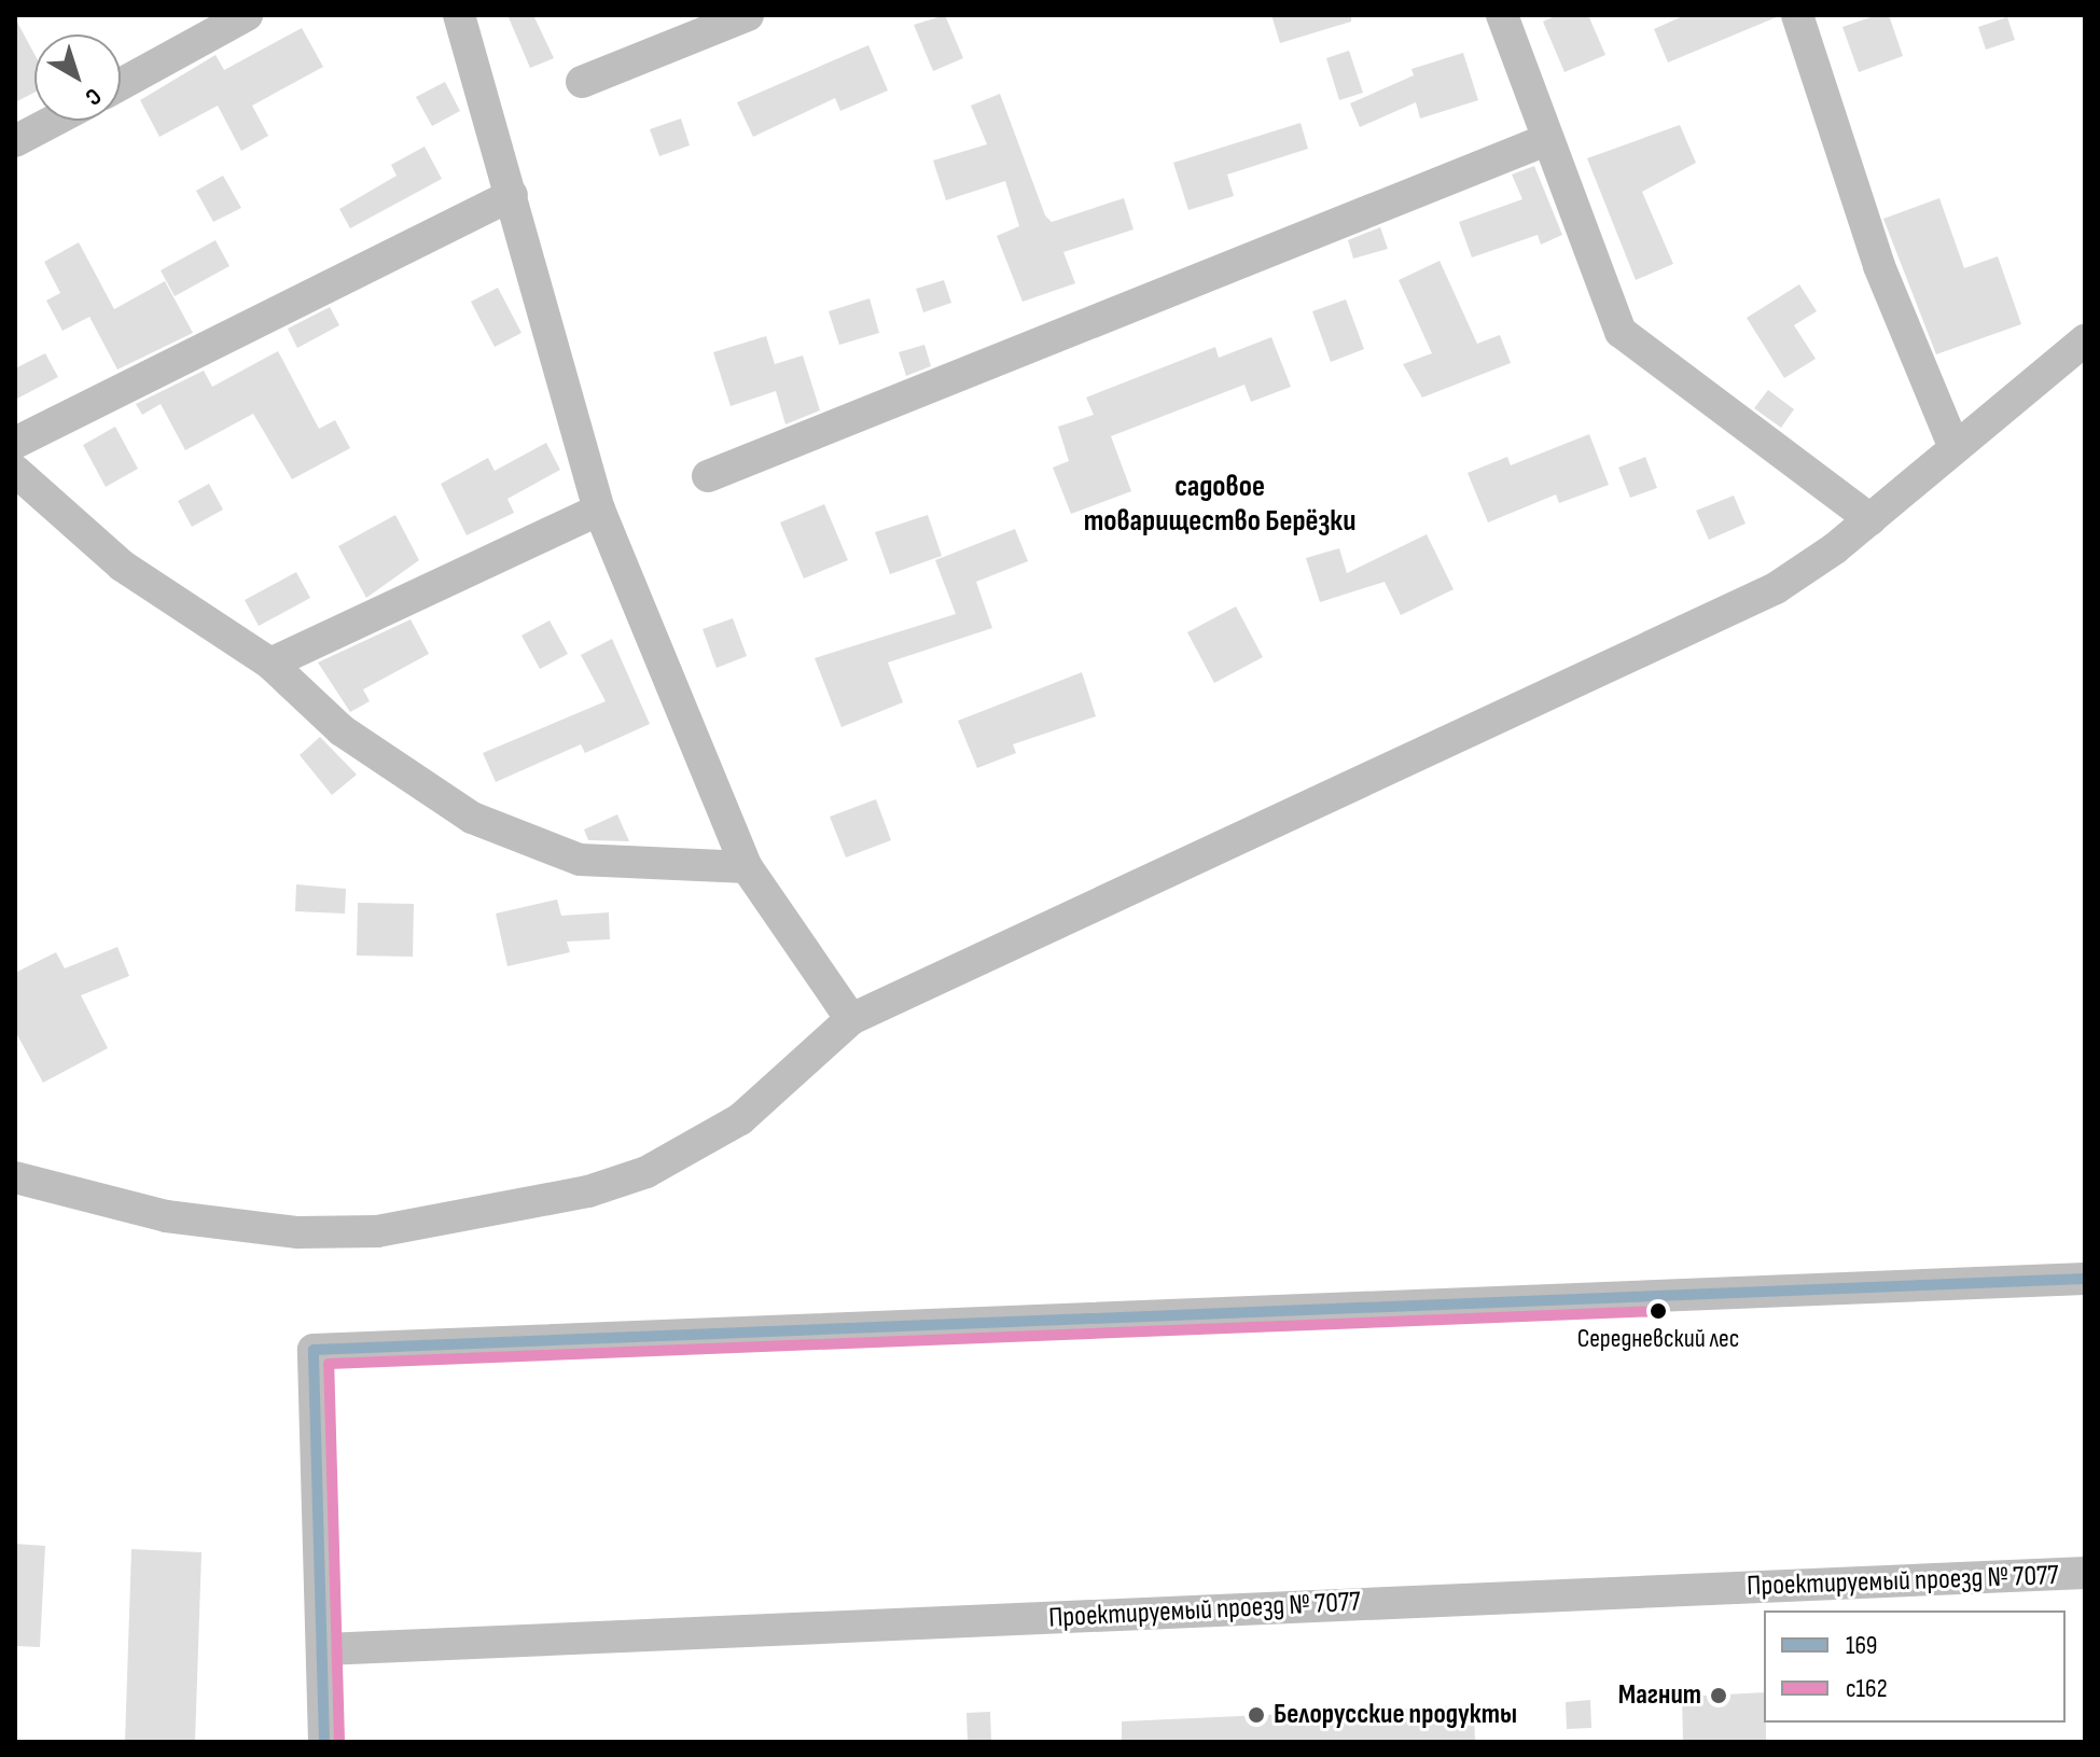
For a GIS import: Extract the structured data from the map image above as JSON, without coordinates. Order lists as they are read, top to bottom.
{
  "streets": {
    "street": ["Проектируемый проезд № 7077"]
  },
  "districts": ["садовое товарищество Берёзки"],
  "places": ["Середневский лес", "Магнит", "Белорусские продукты"],
  "lines": ["transit line 169", "transit line с162"],
  "legend": ["169", "с162"],
  "north": "bottom right"
}
